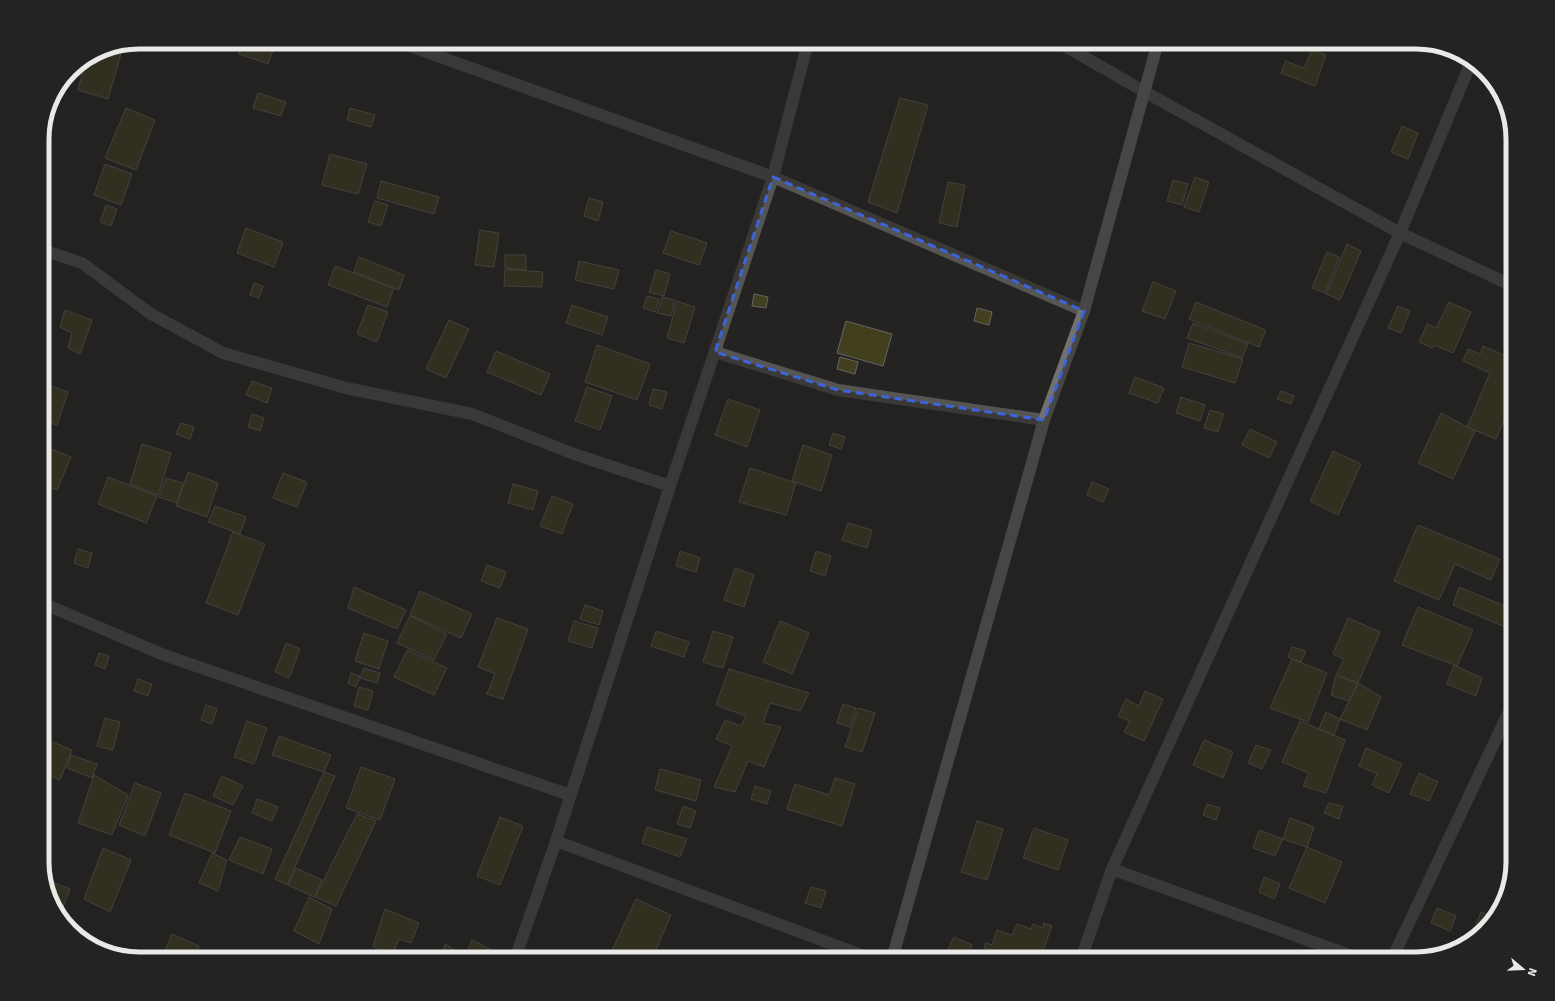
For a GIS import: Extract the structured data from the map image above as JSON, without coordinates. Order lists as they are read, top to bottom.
{
  "north": "right"
}
